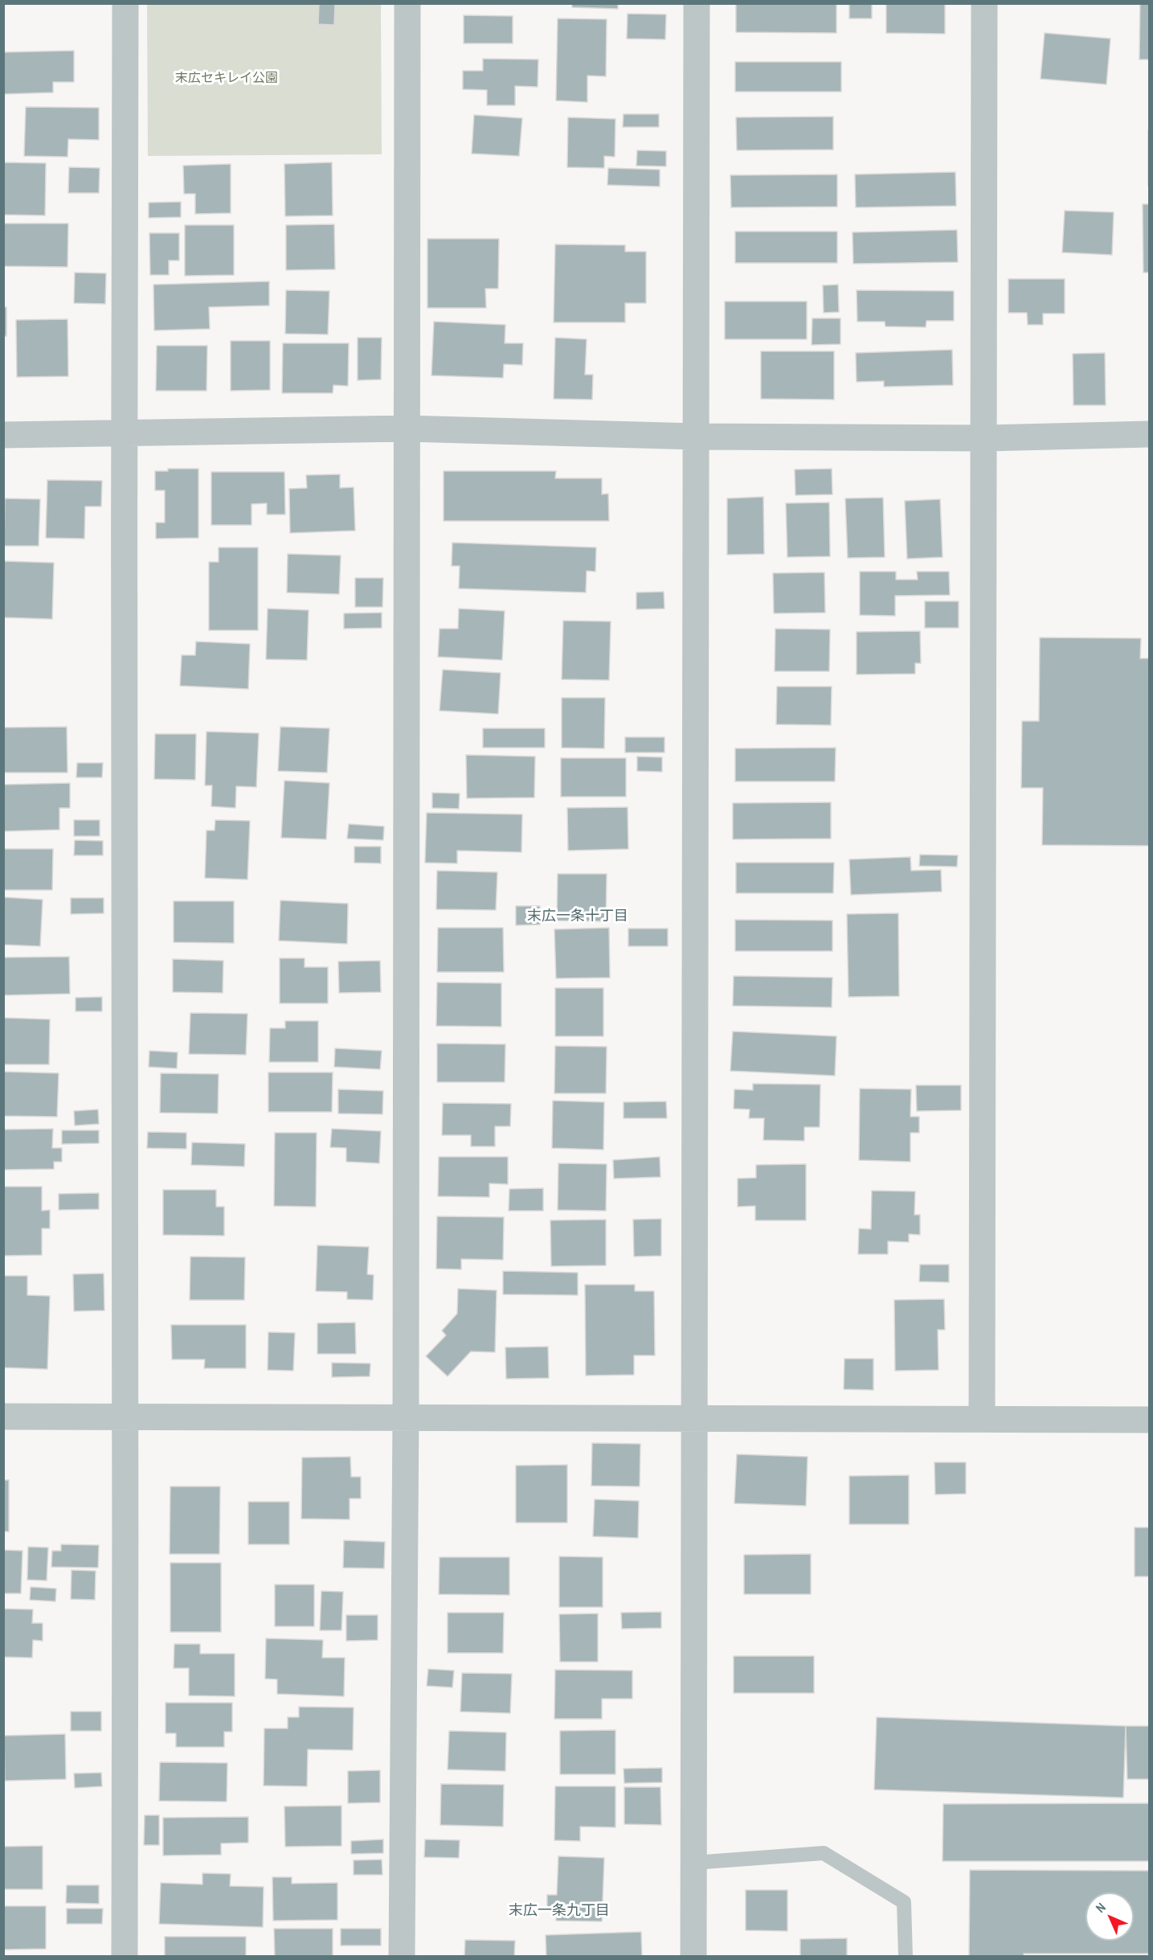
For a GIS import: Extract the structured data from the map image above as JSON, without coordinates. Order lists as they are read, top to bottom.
{
  "districts": ["末広一条十丁目", "末広一条九丁目"],
  "parks": ["末広セキレイ公園"],
  "north": "top left"
}
